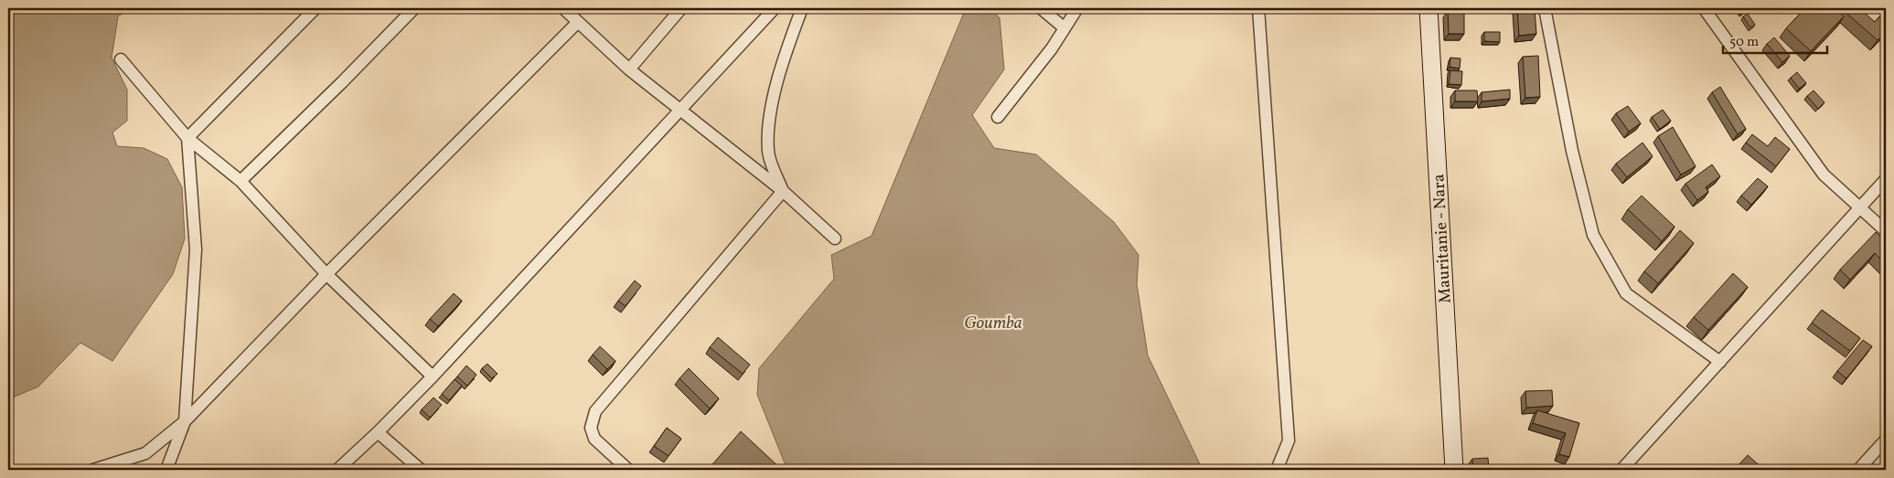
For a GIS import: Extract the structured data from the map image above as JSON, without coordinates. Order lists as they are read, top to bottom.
{
  "streets": {
    "main road": ["Mauritanie - Nara"]
  },
  "water": ["Goumba"],
  "scale_bar": "50 m"
}
